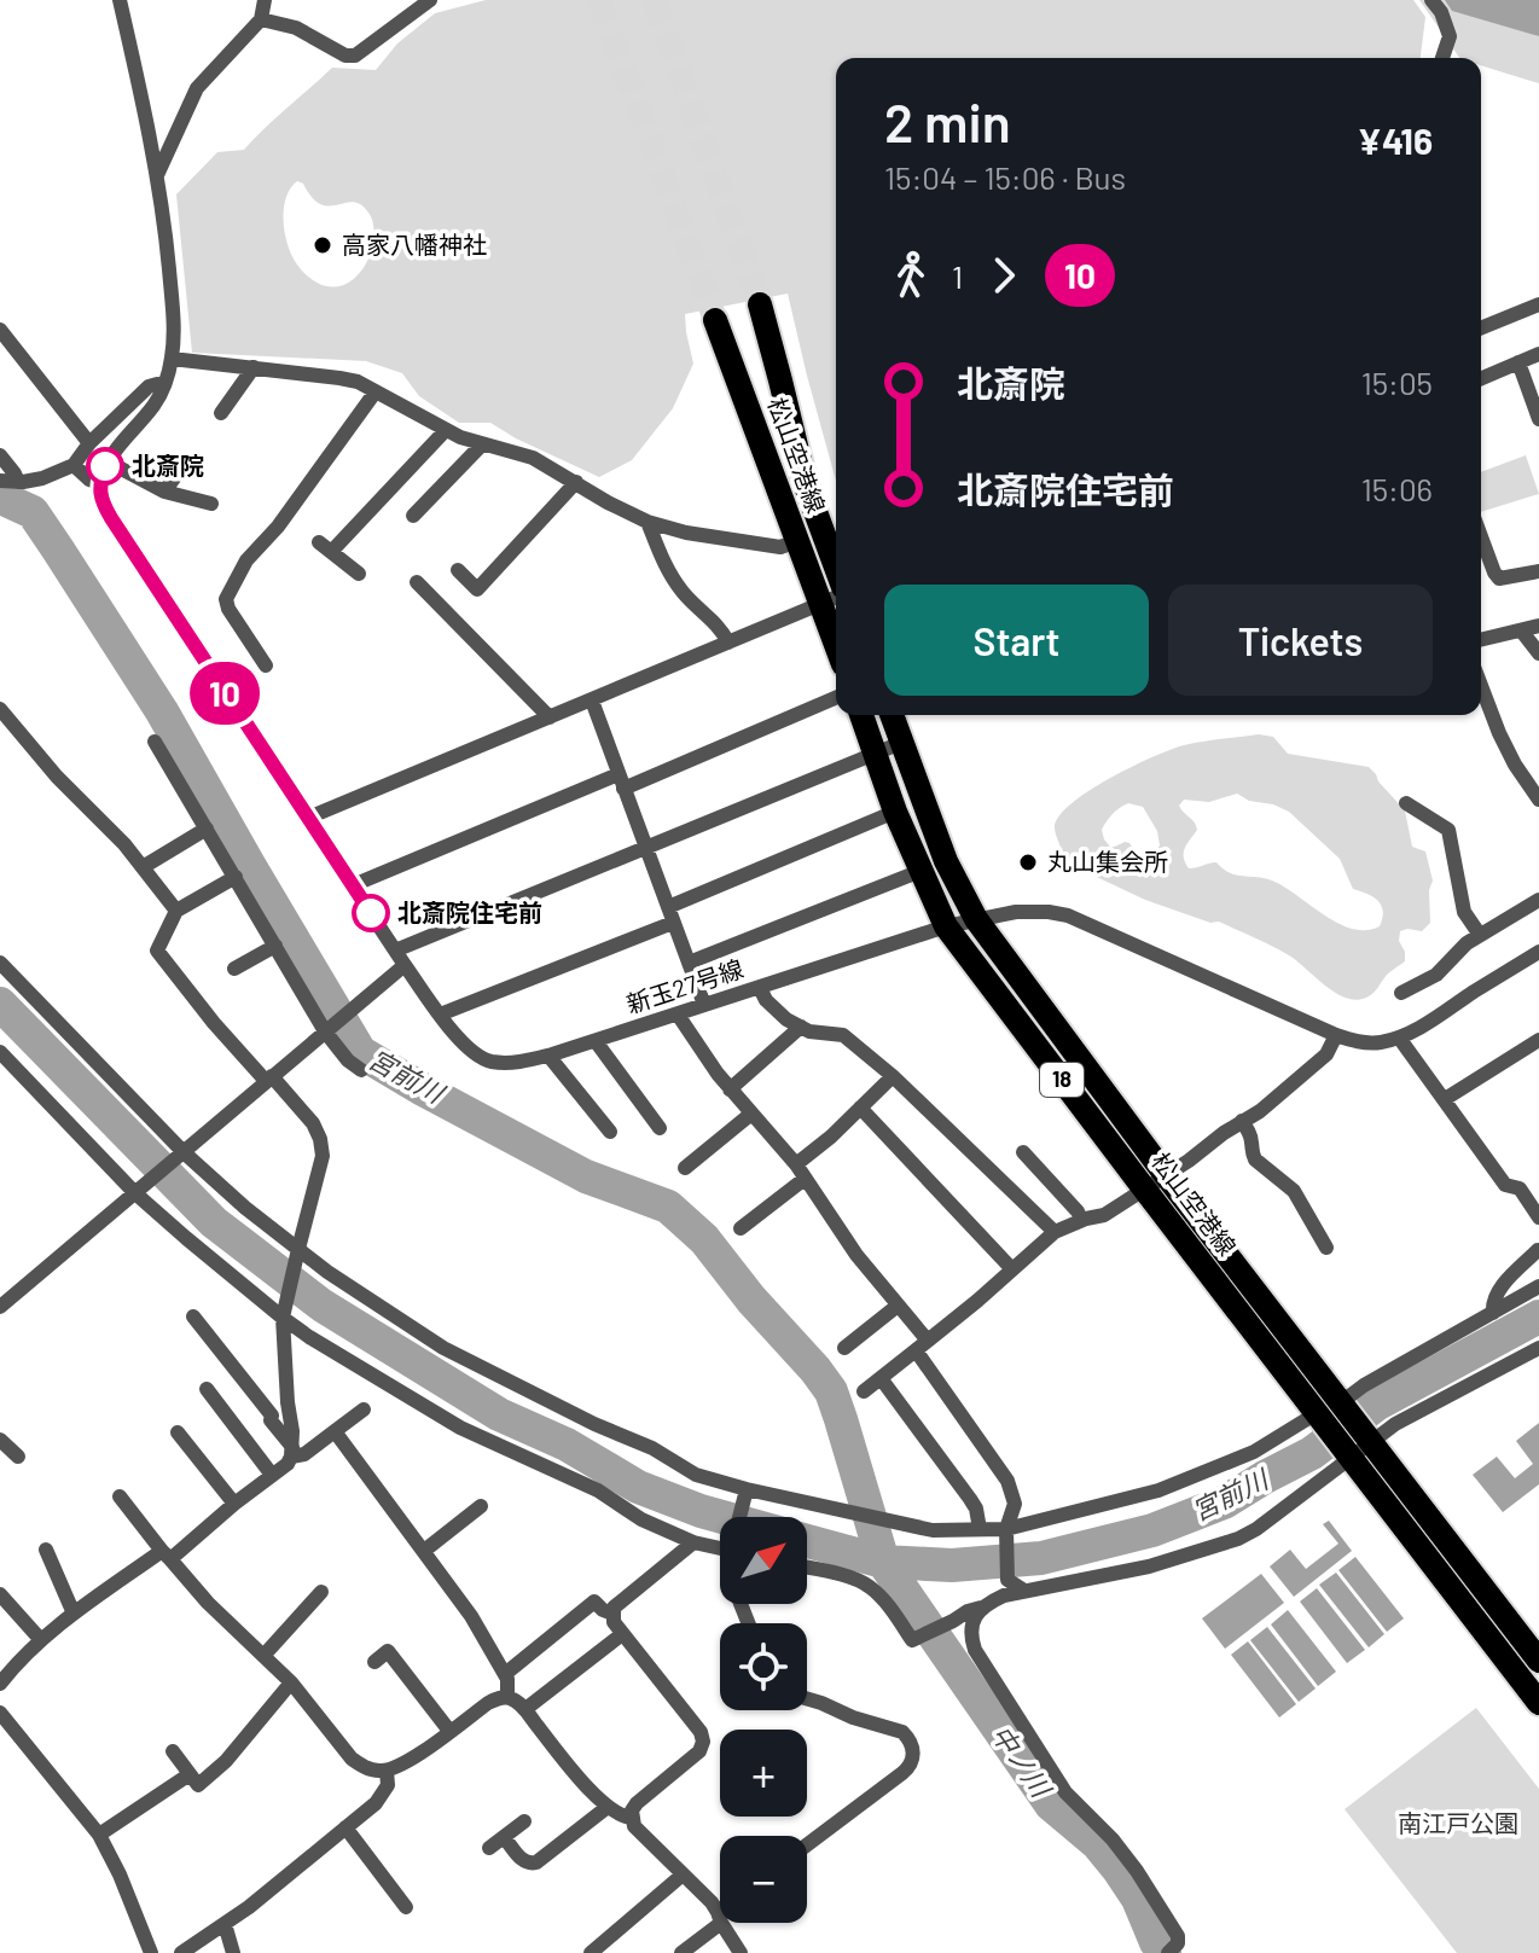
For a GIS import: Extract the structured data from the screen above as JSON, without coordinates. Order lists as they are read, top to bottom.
{
  "streets": {
    "main road": ["松山空港線", "18"],
    "street": ["新玉27号線"]
  },
  "crossings": [
    ["松山空港線", "新玉27号線"]
  ],
  "water": ["宮前川", "中ノ川"],
  "parks": ["南江戸公園"],
  "places": [
    "高家八幡神社",
    "北斎院",
    "丸山集会所",
    "北斎院住宅前"
  ],
  "lines": ["bus line 10"],
  "north": "top right",
  "page": {
    "on_map": "10",
    "heading": ["2 min", "15:04 – 15:06 · Bus", "¥416"],
    "legs": ["1", "10"],
    "list": [
      {
        "name": "北斎院",
        "value": "15:05"
      },
      {
        "name": "北斎院住宅前",
        "value": "15:06"
      }
    ],
    "buttons": ["Start", "Tickets"],
    "map_buttons": ["+", "−"]
  }
}
